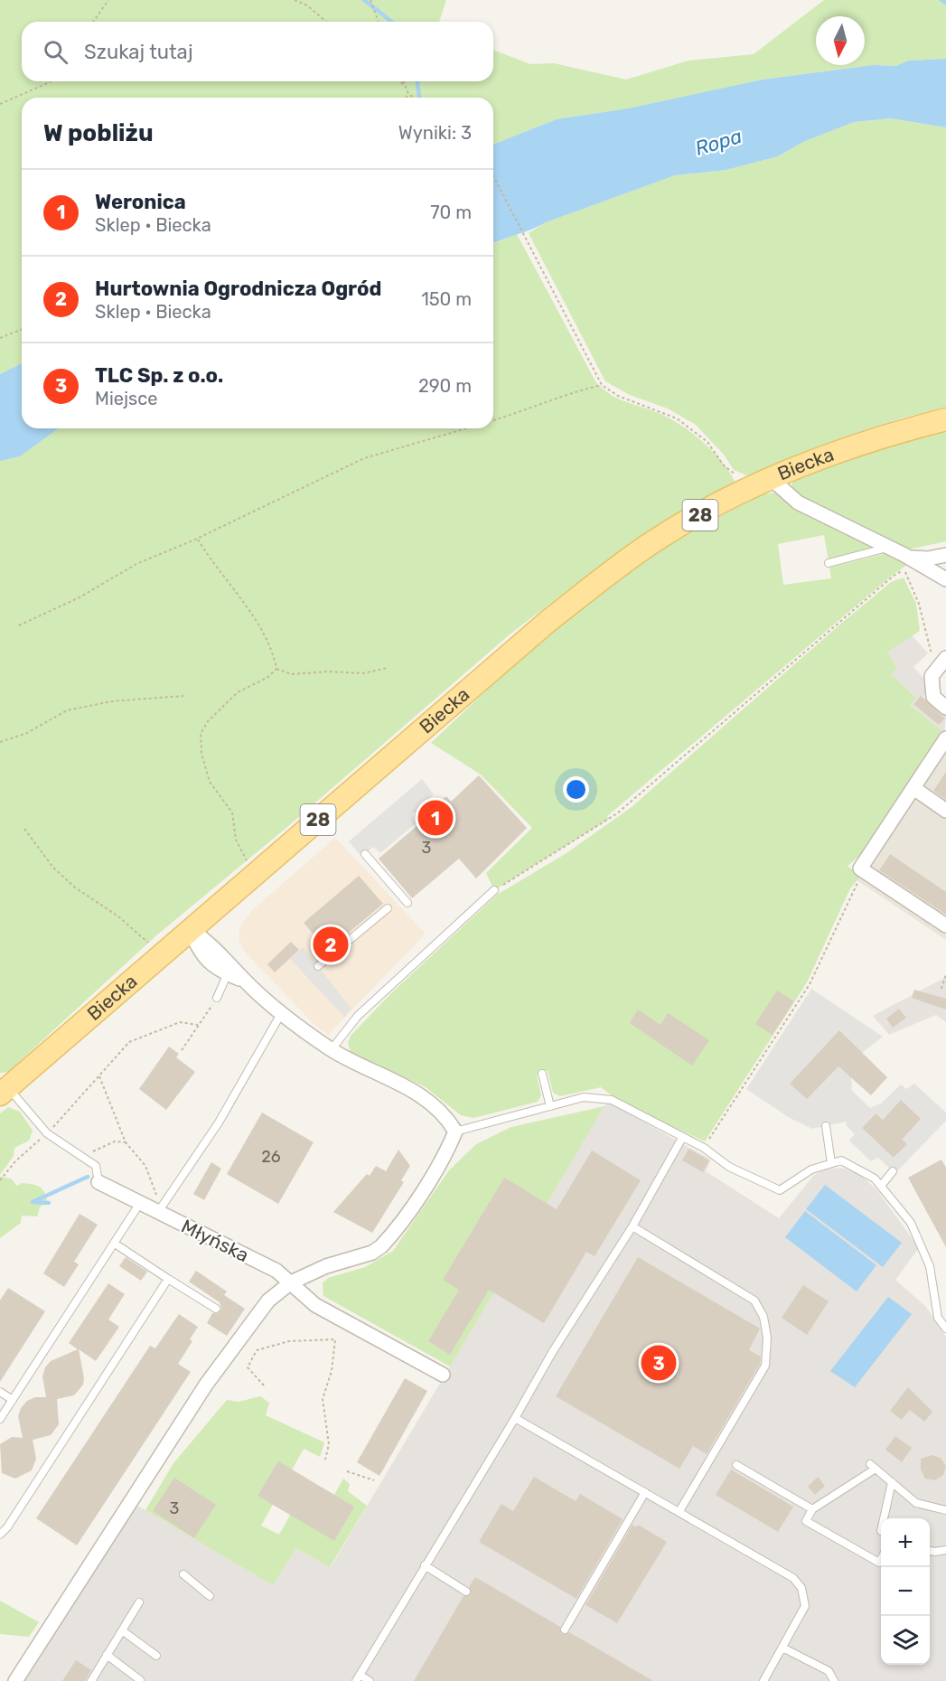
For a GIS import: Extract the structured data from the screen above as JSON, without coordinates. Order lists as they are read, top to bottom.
{
  "streets": {
    "main road": ["Biecka", "28"],
    "street": ["Młyńska"]
  },
  "crossings": [
    ["Biecka", "Młyńska"]
  ],
  "water": ["Ropa"],
  "house_numbers": ["3", "26", "3"],
  "north": "bottom",
  "page": {
    "search": "Szukaj tutaj",
    "heading": ["W pobliżu", "Wyniki: 3"],
    "list": [
      {
        "mark": "1",
        "name": "Weronica",
        "note": "Sklep · Biecka",
        "value": "70 m"
      },
      {
        "mark": "2",
        "name": "Hurtownia Ogrodnicza Ogród",
        "note": "Sklep · Biecka",
        "value": "150 m"
      },
      {
        "mark": "3",
        "name": "TLC Sp. z o.o.",
        "note": "Miejsce",
        "value": "290 m"
      }
    ],
    "pins": ["1", "2", "3"],
    "map_buttons": ["+", "−"]
  }
}
